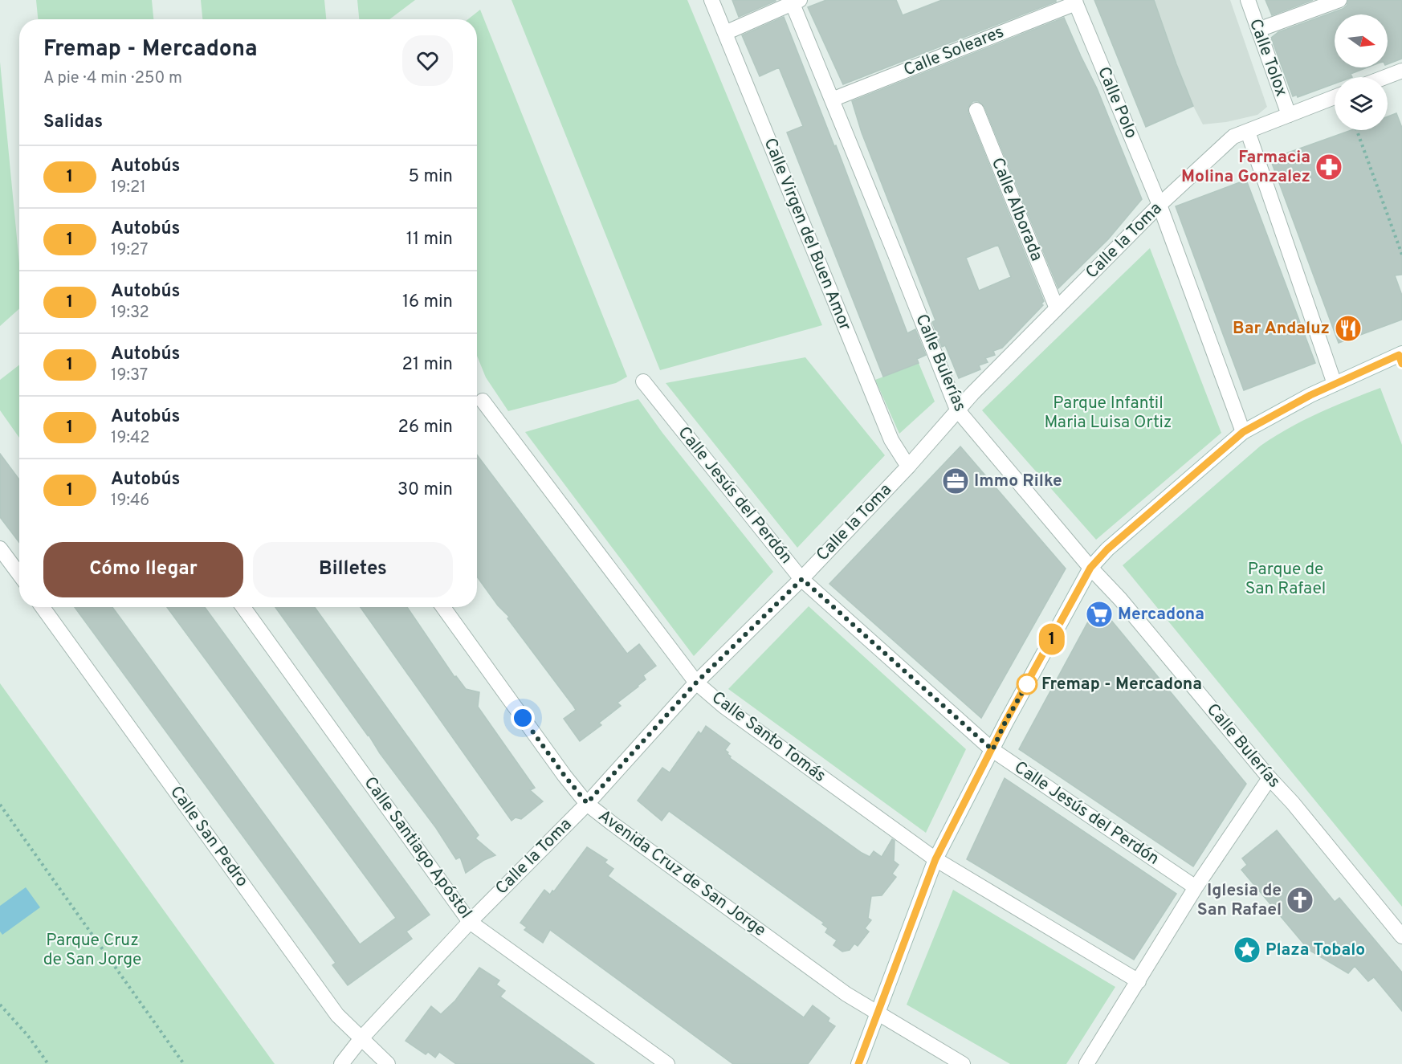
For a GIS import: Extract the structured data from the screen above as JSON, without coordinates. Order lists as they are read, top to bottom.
{
  "streets": {
    "street": [
      "Calle Soleares",
      "Calle Tolox",
      "Calle Polo",
      "Calle Alborada",
      "Calle Virgen del Buen Amor",
      "Calle la Toma",
      "Calle Bulerías",
      "Calle Jesús del Perdón",
      "Calle Santo Tomás",
      "Calle San Pedro",
      "Calle Santiago Apóstol",
      "Avenida Cruz de San Jorge"
    ]
  },
  "crossings": [
    ["Calle Soleares", "Calle Polo"],
    ["Calle Soleares", "Calle Bulerías"],
    ["Calle Tolox", "Calle la Toma"],
    ["Calle Polo", "Calle la Toma"],
    ["Calle Alborada", "Calle la Toma"],
    ["Calle Virgen del Buen Amor", "Calle la Toma"],
    ["Calle la Toma", "Calle Bulerías"],
    ["Calle la Toma", "Calle Jesús del Perdón"],
    ["Calle la Toma", "Calle Santo Tomás"],
    ["Calle la Toma", "Calle San Pedro"],
    ["Calle la Toma", "Calle Santiago Apóstol"],
    ["Calle la Toma", "Avenida Cruz de San Jorge"]
  ],
  "parks": ["Parque Infantil Maria Luisa Ortiz", "Parque de San Rafael", "Parque Cruz de San Jorge"],
  "places": {
    "pharmacy": ["Farmacia Molina Gonzalez"],
    "restaurant": ["Bar Andaluz"],
    "office": ["Immo Rilke"],
    "supermarket": ["Mercadona"],
    "other": ["Fremap - Mercadona"],
    "church": ["Iglesia de San Rafael"],
    "place": ["Plaza Tobalo"]
  },
  "lines": ["bus line 1"],
  "north": "right",
  "page": {
    "on_map": "1",
    "heading": [
      ["Fremap - Mercadona", "A pie · 4 min · 250 m"],
      "Salidas"
    ],
    "list": [
      {
        "mark": "1",
        "name": "Autobús",
        "note": "19:21",
        "value": "5 min"
      },
      {
        "mark": "1",
        "name": "Autobús",
        "note": "19:27",
        "value": "11 min"
      },
      {
        "mark": "1",
        "name": "Autobús",
        "note": "19:32",
        "value": "16 min"
      },
      {
        "mark": "1",
        "name": "Autobús",
        "note": "19:37",
        "value": "21 min"
      },
      {
        "mark": "1",
        "name": "Autobús",
        "note": "19:42",
        "value": "26 min"
      },
      {
        "mark": "1",
        "name": "Autobús",
        "note": "19:46",
        "value": "30 min"
      }
    ],
    "buttons": ["Cómo llegar", "Billetes"]
  }
}
